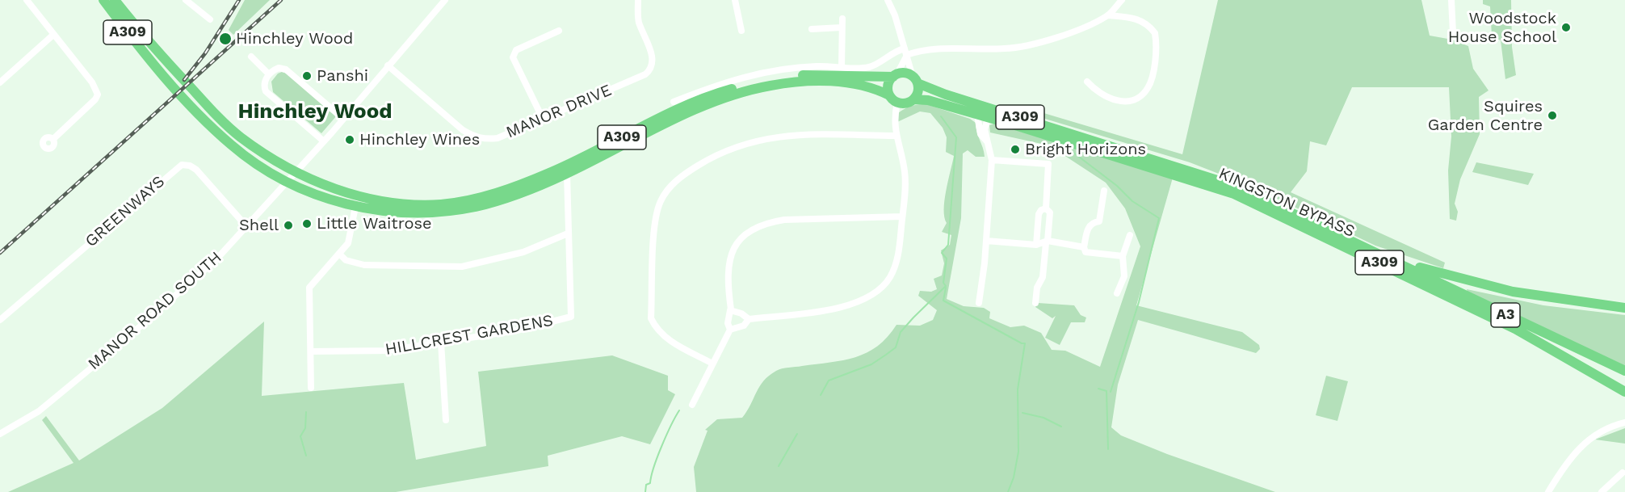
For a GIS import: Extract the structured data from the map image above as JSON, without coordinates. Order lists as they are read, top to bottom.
{
  "streets": {
    "highway": ["A309", "KINGSTON BYPASS", "A3"],
    "street": [
      "MANOR DRIVE",
      "GREENWAYS",
      "MANOR ROAD SOUTH",
      "HILLCREST GARDENS"
    ]
  },
  "crossings": [
    ["A309", "KINGSTON BYPASS"],
    ["A309", "MANOR ROAD SOUTH"],
    ["A309", "A3"],
    ["A309", "HILLCREST GARDENS"],
    ["MANOR DRIVE", "MANOR ROAD SOUTH"],
    ["KINGSTON BYPASS", "A3"],
    ["GREENWAYS", "MANOR ROAD SOUTH"]
  ],
  "districts": ["Hinchley Wood"],
  "places": [
    "Woodstock House School",
    "Hinchley Wood",
    "Panshi",
    "Squires Garden Centre",
    "Hinchley Wines",
    "Bright Horizons",
    "Little Waitrose",
    "Shell"
  ]
}
